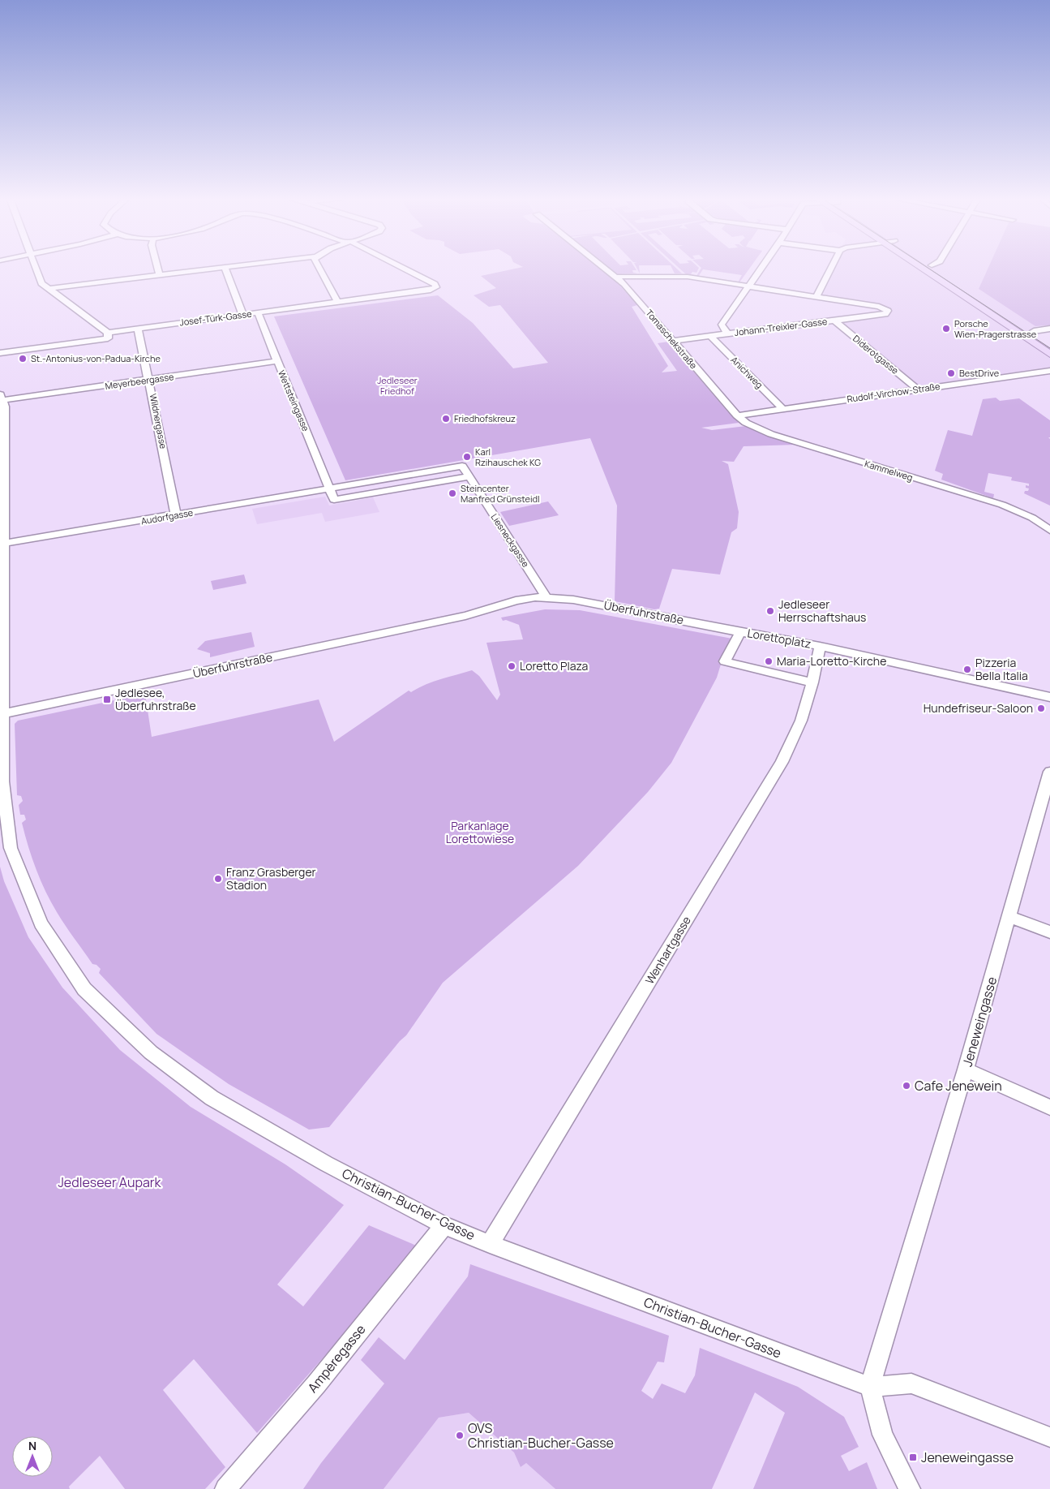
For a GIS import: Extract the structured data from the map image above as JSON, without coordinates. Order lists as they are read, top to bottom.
{
  "streets": {
    "street": [
      "Josef-Türk-Gasse",
      "Johann-Treixler-Gasse",
      "Tomaschekstraße",
      "Diderotgasse",
      "Anichweg",
      "Meyerbeergasse",
      "Rudolf-Virchow-Straße",
      "Wettsteingasse",
      "Wildnergasse",
      "Kammelweg",
      "Audorfgasse",
      "Liesneckgasse",
      "Überfuhrstraße",
      "Lorettoplatz",
      "Wenhartgasse",
      "Jeneweingasse",
      "Christian-Bucher-Gasse",
      "Ampèregasse"
    ]
  },
  "crossings": [
    ["Josef-Türk-Gasse", "Wettsteingasse"],
    ["Josef-Türk-Gasse", "Wildnergasse"],
    ["Johann-Treixler-Gasse", "Tomaschekstraße"],
    ["Johann-Treixler-Gasse", "Diderotgasse"],
    ["Johann-Treixler-Gasse", "Anichweg"],
    ["Tomaschekstraße", "Rudolf-Virchow-Straße"],
    ["Tomaschekstraße", "Kammelweg"],
    ["Diderotgasse", "Rudolf-Virchow-Straße"],
    ["Anichweg", "Rudolf-Virchow-Straße"],
    ["Meyerbeergasse", "Wettsteingasse"],
    ["Meyerbeergasse", "Wildnergasse"],
    ["Meyerbeergasse", "Christian-Bucher-Gasse"],
    ["Wettsteingasse", "Audorfgasse"],
    ["Wildnergasse", "Audorfgasse"],
    ["Audorfgasse", "Liesneckgasse"],
    ["Audorfgasse", "Christian-Bucher-Gasse"],
    ["Liesneckgasse", "Überfuhrstraße"],
    ["Überfuhrstraße", "Lorettoplatz"],
    ["Überfuhrstraße", "Christian-Bucher-Gasse"],
    ["Lorettoplatz", "Wenhartgasse"],
    ["Wenhartgasse", "Christian-Bucher-Gasse"],
    ["Jeneweingasse", "Christian-Bucher-Gasse"],
    ["Christian-Bucher-Gasse", "Ampèregasse"]
  ],
  "parks": ["Jedleseer Friedhof", "Parkanlage Lorettowiese", "Jedleseer Aupark"],
  "places": {
    "other": [
      "Porsche Wien-Pragerstrasse",
      "St.-Antonius-von-Padua-Kirche",
      "BestDrive",
      "Friedhofskreuz",
      "Karl Rzihauschek KG",
      "Steincenter Manfred Grünsteidl",
      "Jedleseer Herrschaftshaus",
      "Maria-Loretto-Kirche",
      "Loretto Plaza",
      "Pizzeria Bella Italia",
      "Hundefriseur-Saloon",
      "Franz Grasberger Stadion",
      "Cafe Jenewein",
      "OVS Christian-Bucher-Gasse"
    ],
    "transit": ["Jedlesee, Überfuhrstraße", "Jeneweingasse"]
  },
  "north": "top"
}
